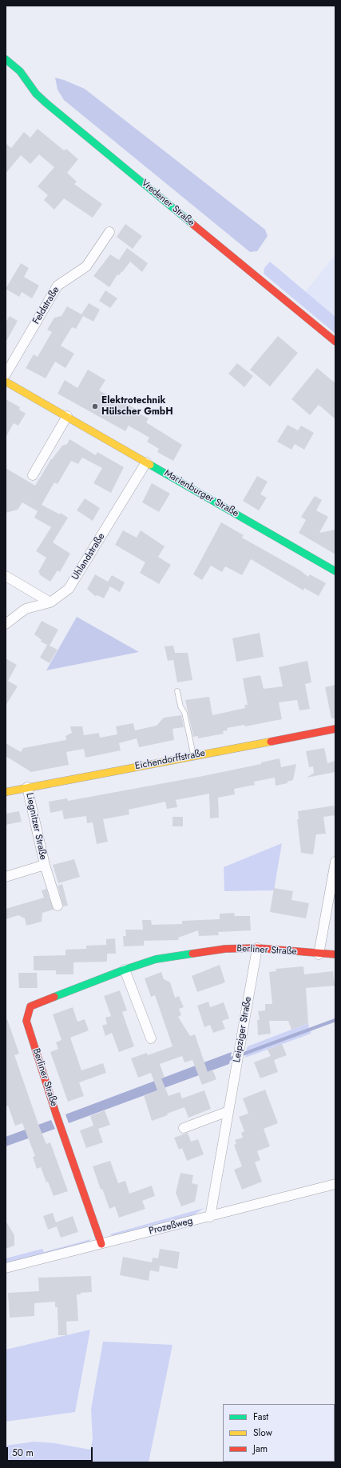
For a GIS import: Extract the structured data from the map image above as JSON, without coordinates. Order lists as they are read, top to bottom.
{
  "streets": {
    "street": [
      "Vredener Straße",
      "Feldstraße",
      "Marienburger Straße",
      "Uhlandstraße",
      "Eichendorffstraße",
      "Liegnitzer Straße",
      "Berliner Straße",
      "Leipziger Straße",
      "Prozeßweg"
    ]
  },
  "crossings": [
    ["Marienburger Straße", "Uhlandstraße"],
    ["Eichendorffstraße", "Liegnitzer Straße"],
    ["Berliner Straße", "Leipziger Straße"],
    ["Berliner Straße", "Prozeßweg"],
    ["Leipziger Straße", "Prozeßweg"]
  ],
  "places": ["Elektrotechnik Hülscher GmbH"],
  "legend": ["Fast", "Slow", "Jam"],
  "scale_bar": "50 m"
}
